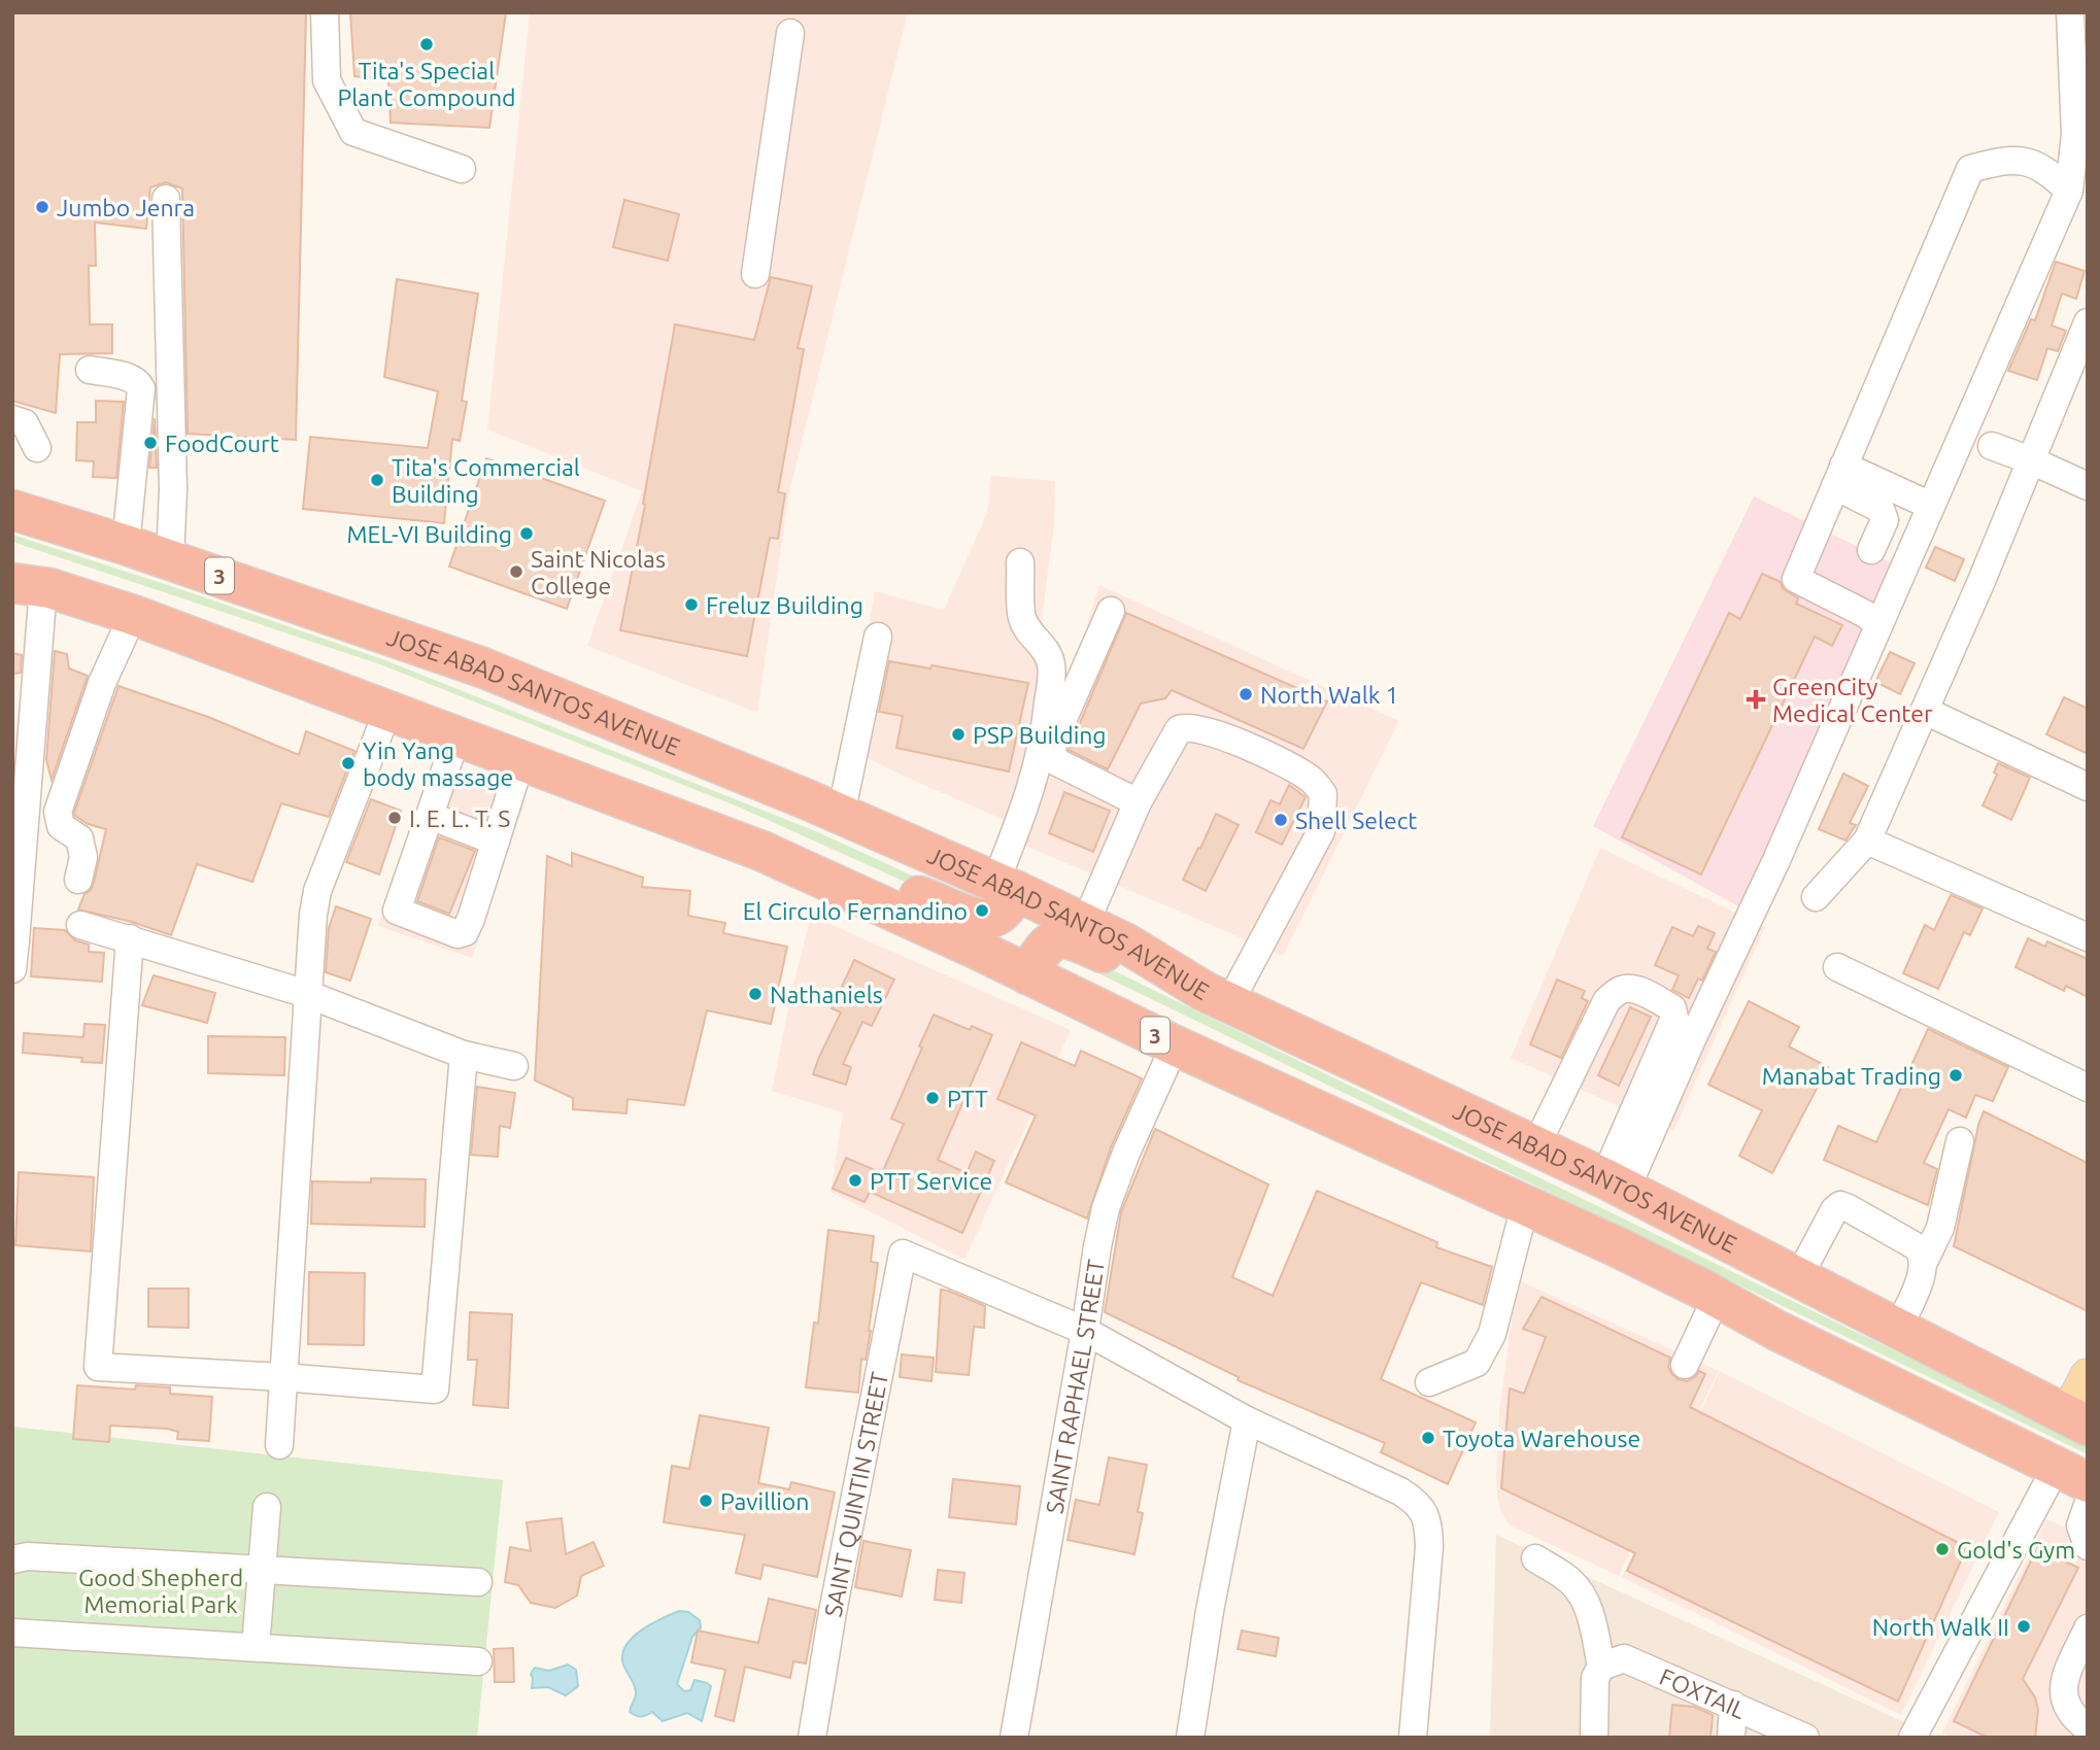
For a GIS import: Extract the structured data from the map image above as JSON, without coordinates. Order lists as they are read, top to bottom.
{
  "streets": {
    "highway": ["3", "JOSE ABAD SANTOS AVENUE"],
    "street": ["SAINT RAPHAEL STREET", "SAINT QUINTIN STREET", "FOXTAIL"]
  },
  "crossings": [
    ["3", "SAINT RAPHAEL STREET"],
    ["SAINT RAPHAEL STREET", "SAINT QUINTIN STREET"]
  ],
  "parks": ["Good Shepherd Memorial Park"],
  "places": {
    "other": [
      "Tita's Special Plant Compound",
      "Jumbo Jenra",
      "FoodCourt",
      "Tita's Commercial Building",
      "MEL-VI Building",
      "Saint Nicolas College",
      "Freluz Building",
      "North Walk 1",
      "PSP Building",
      "Yin Yang body massage",
      "I. E. L. T. S",
      "Shell Select",
      "El Circulo Fernandino",
      "Nathaniels",
      "Manabat Trading",
      "PTT",
      "PTT Service",
      "Toyota Warehouse",
      "Pavillion",
      "Gold's Gym",
      "North Walk II"
    ],
    "health": ["GreenCity Medical Center"]
  }
}
